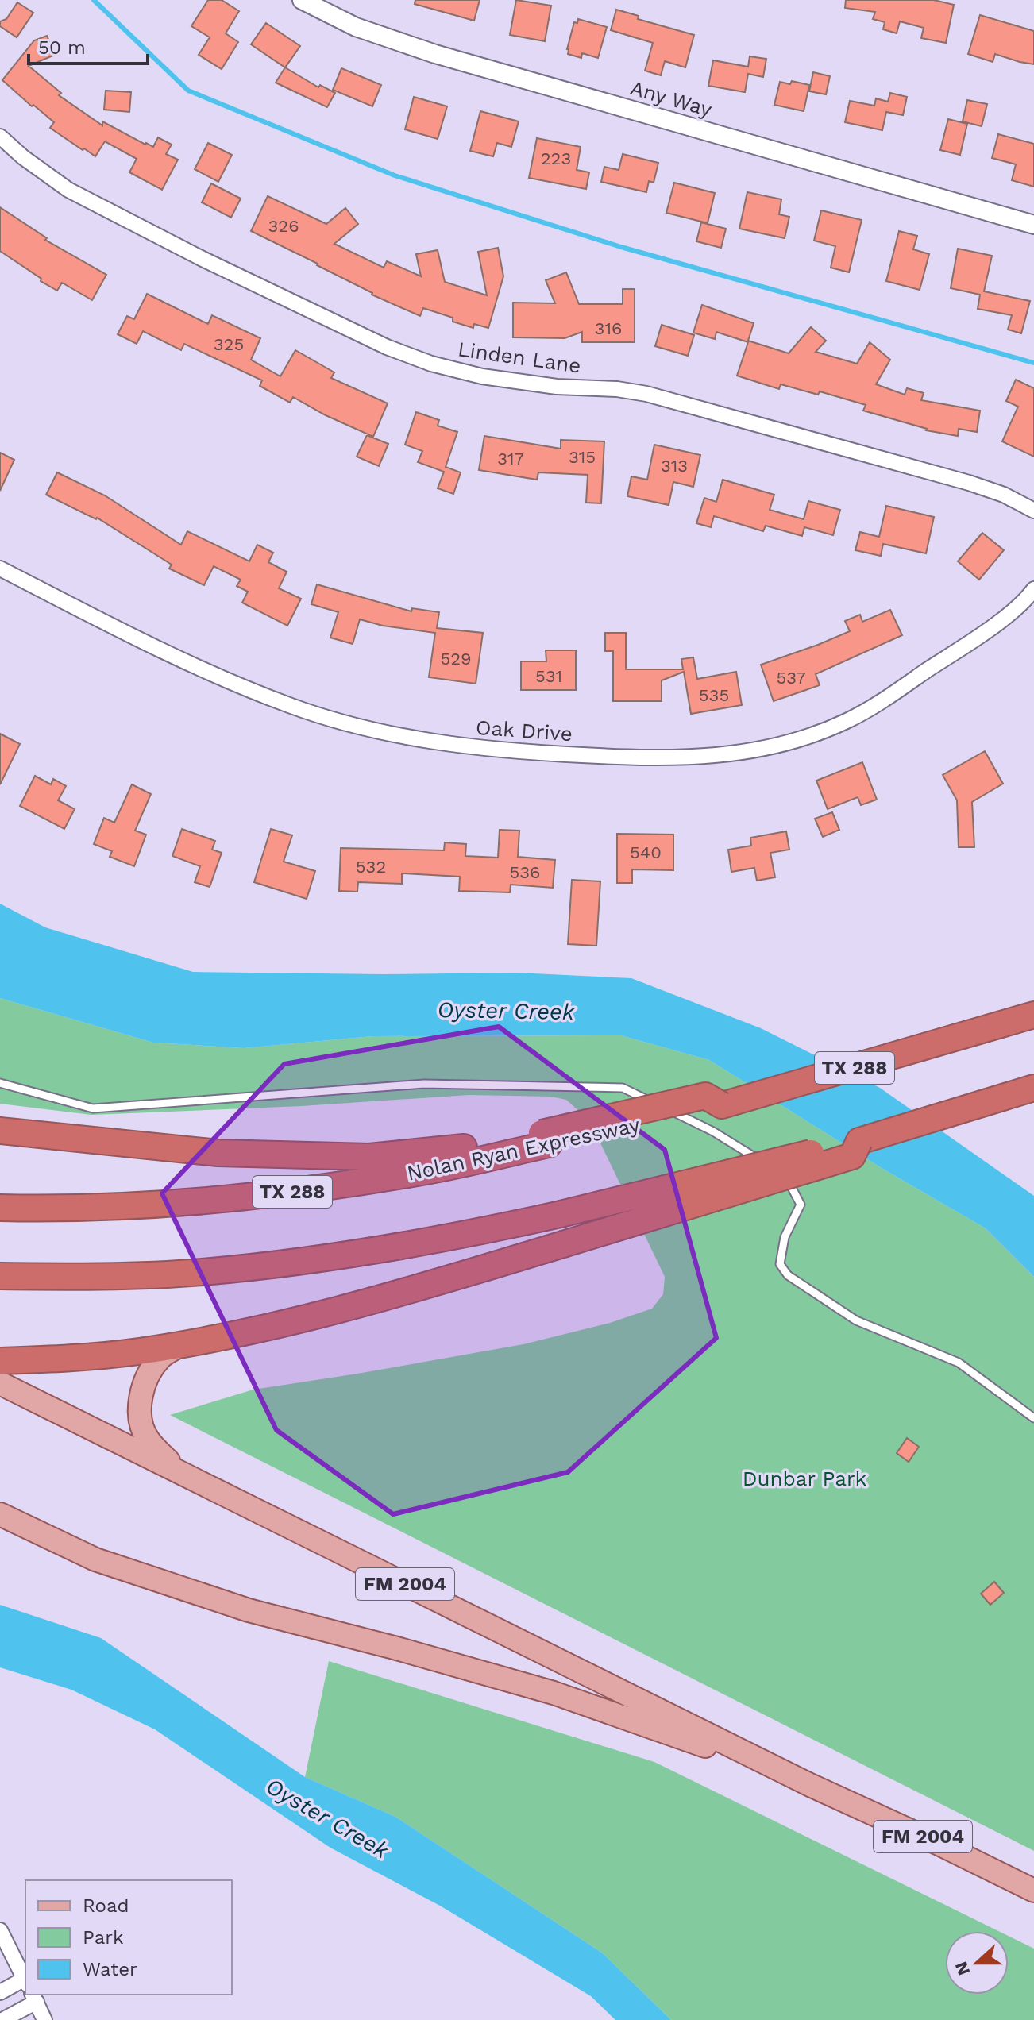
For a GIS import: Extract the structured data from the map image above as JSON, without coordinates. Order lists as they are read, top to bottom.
{
  "streets": {
    "highway": ["TX 288", "Nolan Ryan Expressway"],
    "main road": ["FM 2004"],
    "street": ["Any Way", "Linden Lane", "Oak Drive"]
  },
  "crossings": [
    ["TX 288", "Nolan Ryan Expressway"]
  ],
  "water": ["Oyster Creek"],
  "parks": ["Dunbar Park"],
  "house_numbers": [
    "223",
    "326",
    "316",
    "325",
    "315",
    "317",
    "313",
    "529",
    "531",
    "537",
    "535",
    "540",
    "532",
    "536"
  ],
  "legend": ["Road", "Park", "Water"],
  "scale_bar": "50 m",
  "north": "left"
}
